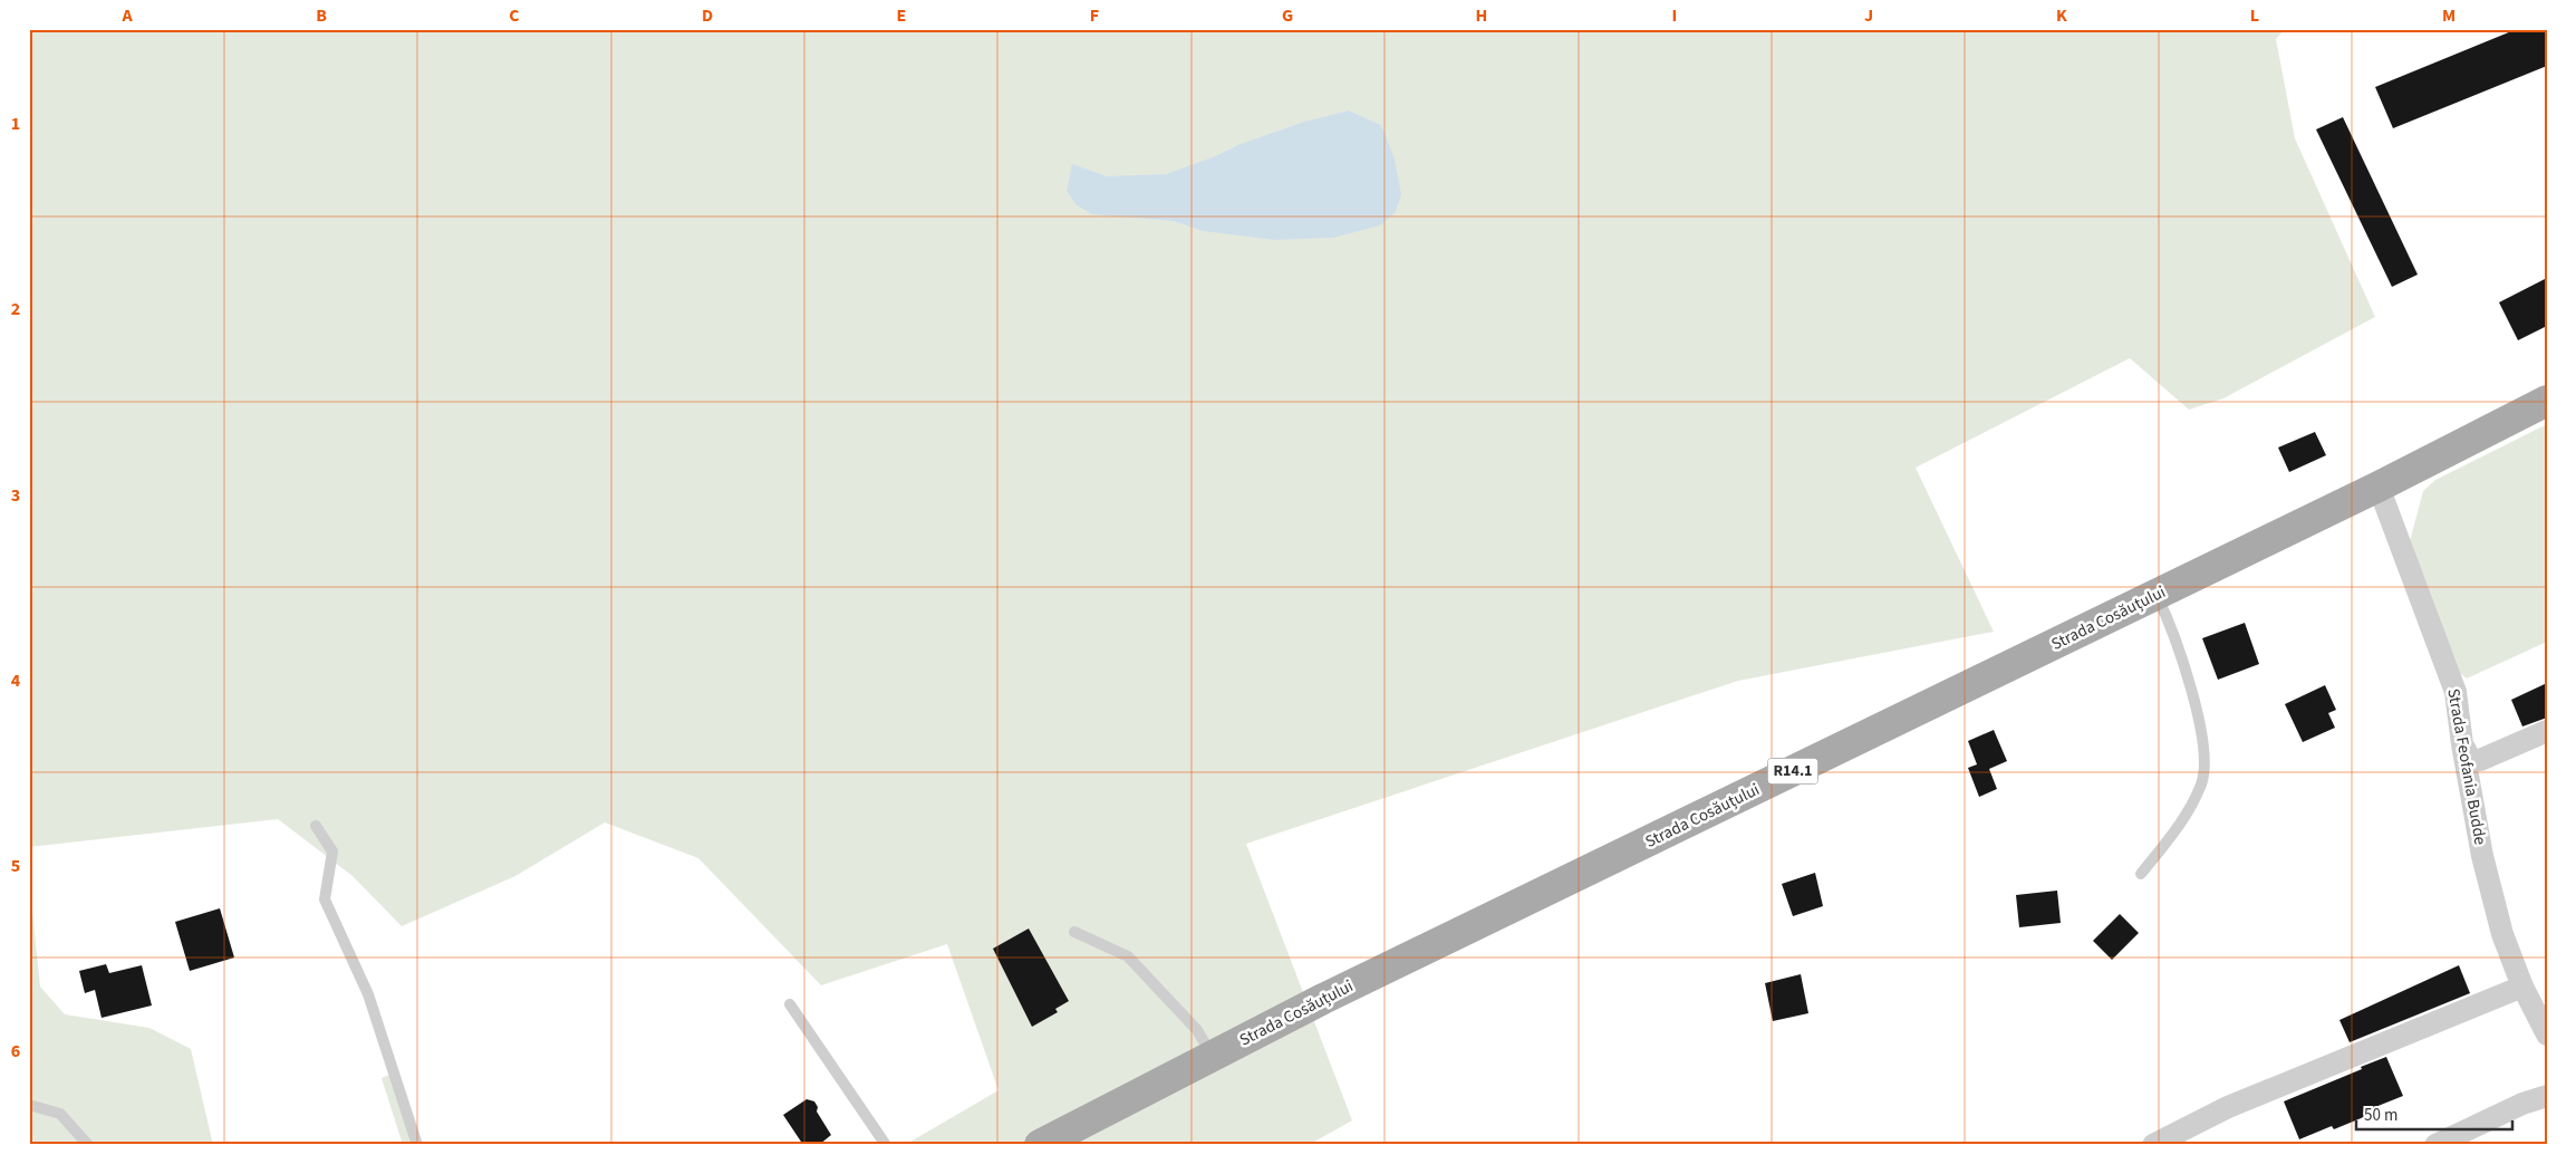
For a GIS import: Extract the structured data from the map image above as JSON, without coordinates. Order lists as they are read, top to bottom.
{
  "streets": {
    "main road": ["Strada Cosăuțului", "R14.1"],
    "street": ["Strada Feofania Budde"]
  },
  "crossings": [
    ["Strada Cosăuțului", "Strada Feofania Budde"]
  ],
  "scale_bar": "50 m",
  "grid": {
    "columns": [
      "A",
      "B",
      "C",
      "D",
      "E",
      "F",
      "G",
      "H",
      "I",
      "J",
      "K",
      "L",
      "M"
    ],
    "rows": [
      "1",
      "2",
      "3",
      "4",
      "5",
      "6"
    ]
  }
}
